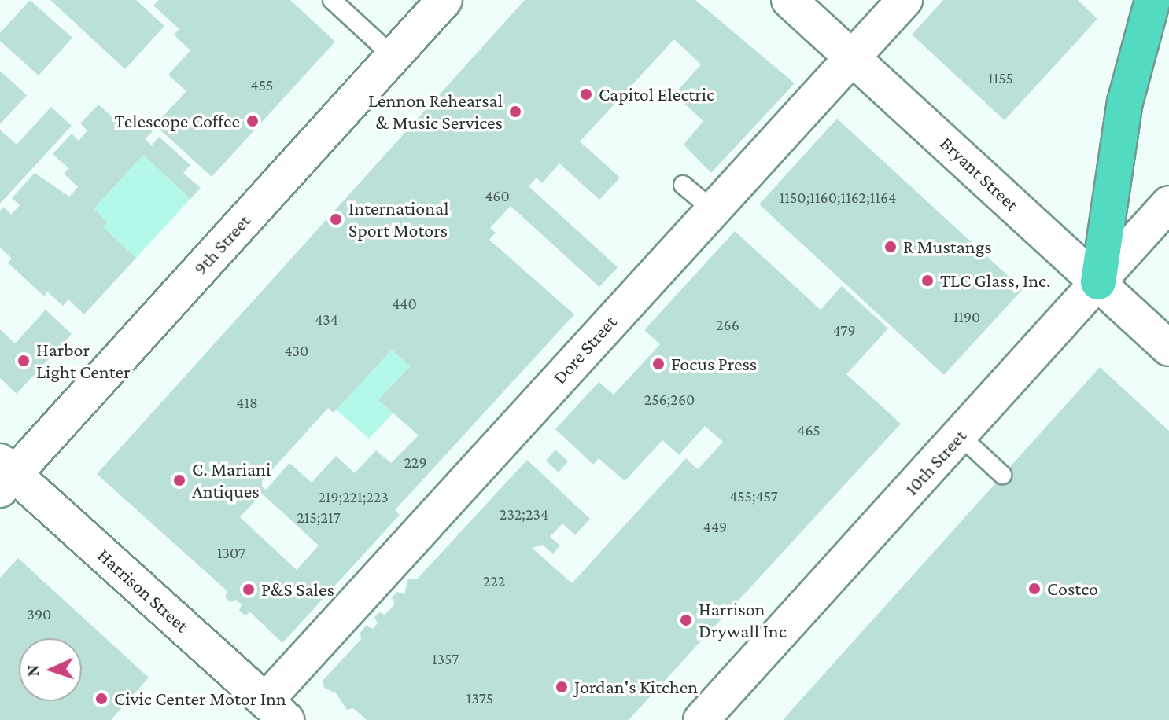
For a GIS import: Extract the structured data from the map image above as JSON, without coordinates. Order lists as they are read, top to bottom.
{
  "streets": {
    "main road": [
      "Bryant Street",
      "9th Street",
      "Dore Street",
      "10th Street",
      "Harrison Street"
    ]
  },
  "crossings": [
    ["Bryant Street", "Dore Street"],
    ["Bryant Street", "10th Street"],
    ["9th Street", "Harrison Street"],
    ["Dore Street", "Harrison Street"]
  ],
  "places": [
    "Capitol Electric",
    "Lennon Rehearsal & Music Services",
    "Telescope Coffee",
    "International Sport Motors",
    "R Mustangs",
    "TLC Glass, Inc.",
    "Harbor Light Center",
    "Focus Press",
    "C. Mariani Antiques",
    "Costco",
    "P&S Sales",
    "Harrison Drywall Inc",
    "Jordan's Kitchen",
    "Civic Center Motor Inn"
  ],
  "house_numbers": [
    "1155",
    "455",
    "460",
    "1150;1160;1162;1164",
    "440",
    "1190",
    "434",
    "266",
    "479",
    "430",
    "256;260",
    "418",
    "465",
    "229",
    "455;457",
    "219;221;223",
    "232;234",
    "215;217",
    "449",
    "1307",
    "222",
    "390",
    "1357",
    "1375"
  ],
  "north": "left"
}
